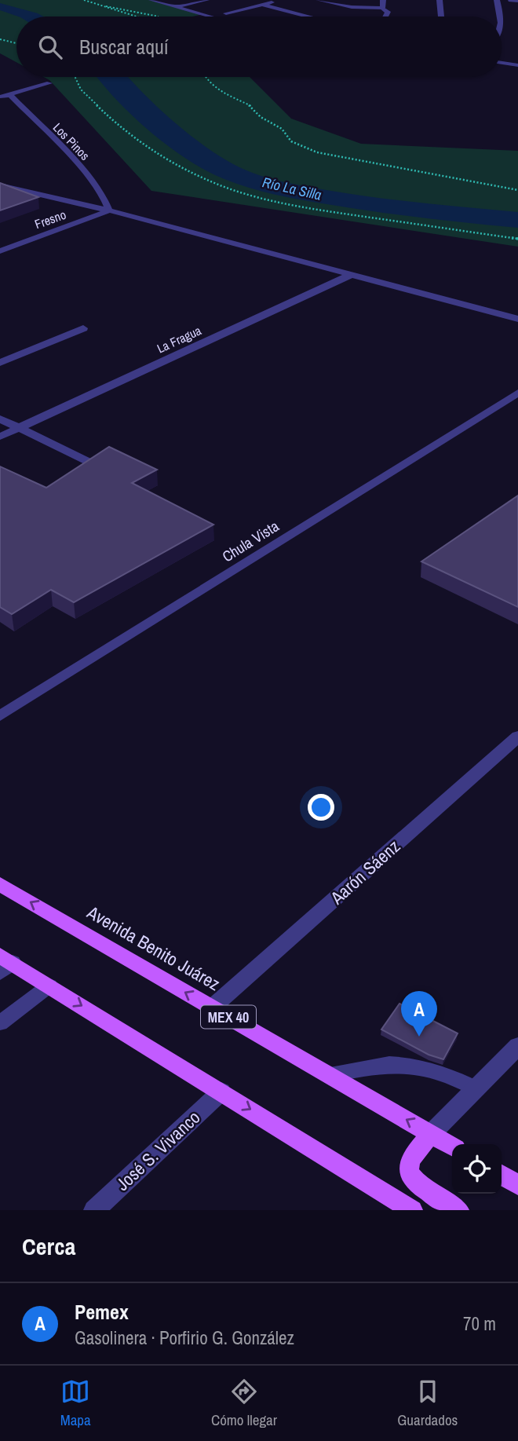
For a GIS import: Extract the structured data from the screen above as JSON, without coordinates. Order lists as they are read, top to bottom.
{
  "streets": {
    "main road": ["Avenida Benito Juárez", "MEX 40"],
    "street": [
      "Los Pinos",
      "Fresno",
      "La Fragua",
      "Chula Vista",
      "Aarón Sáenz",
      "José S. Vivanco"
    ]
  },
  "crossings": [
    ["Los Pinos", "Fresno"],
    ["Aarón Sáenz", "Avenida Benito Juárez"]
  ],
  "water": ["Río La Silla"],
  "page": {
    "search": "Buscar aquí",
    "pins": "A",
    "heading": "Cerca",
    "list": [
      {
        "mark": "A",
        "name": "Pemex",
        "note": "Gasolinera · Porfirio G. González",
        "value": "70 m"
      }
    ],
    "nav": ["Mapa", "Cómo llegar", "Guardados"]
  }
}
